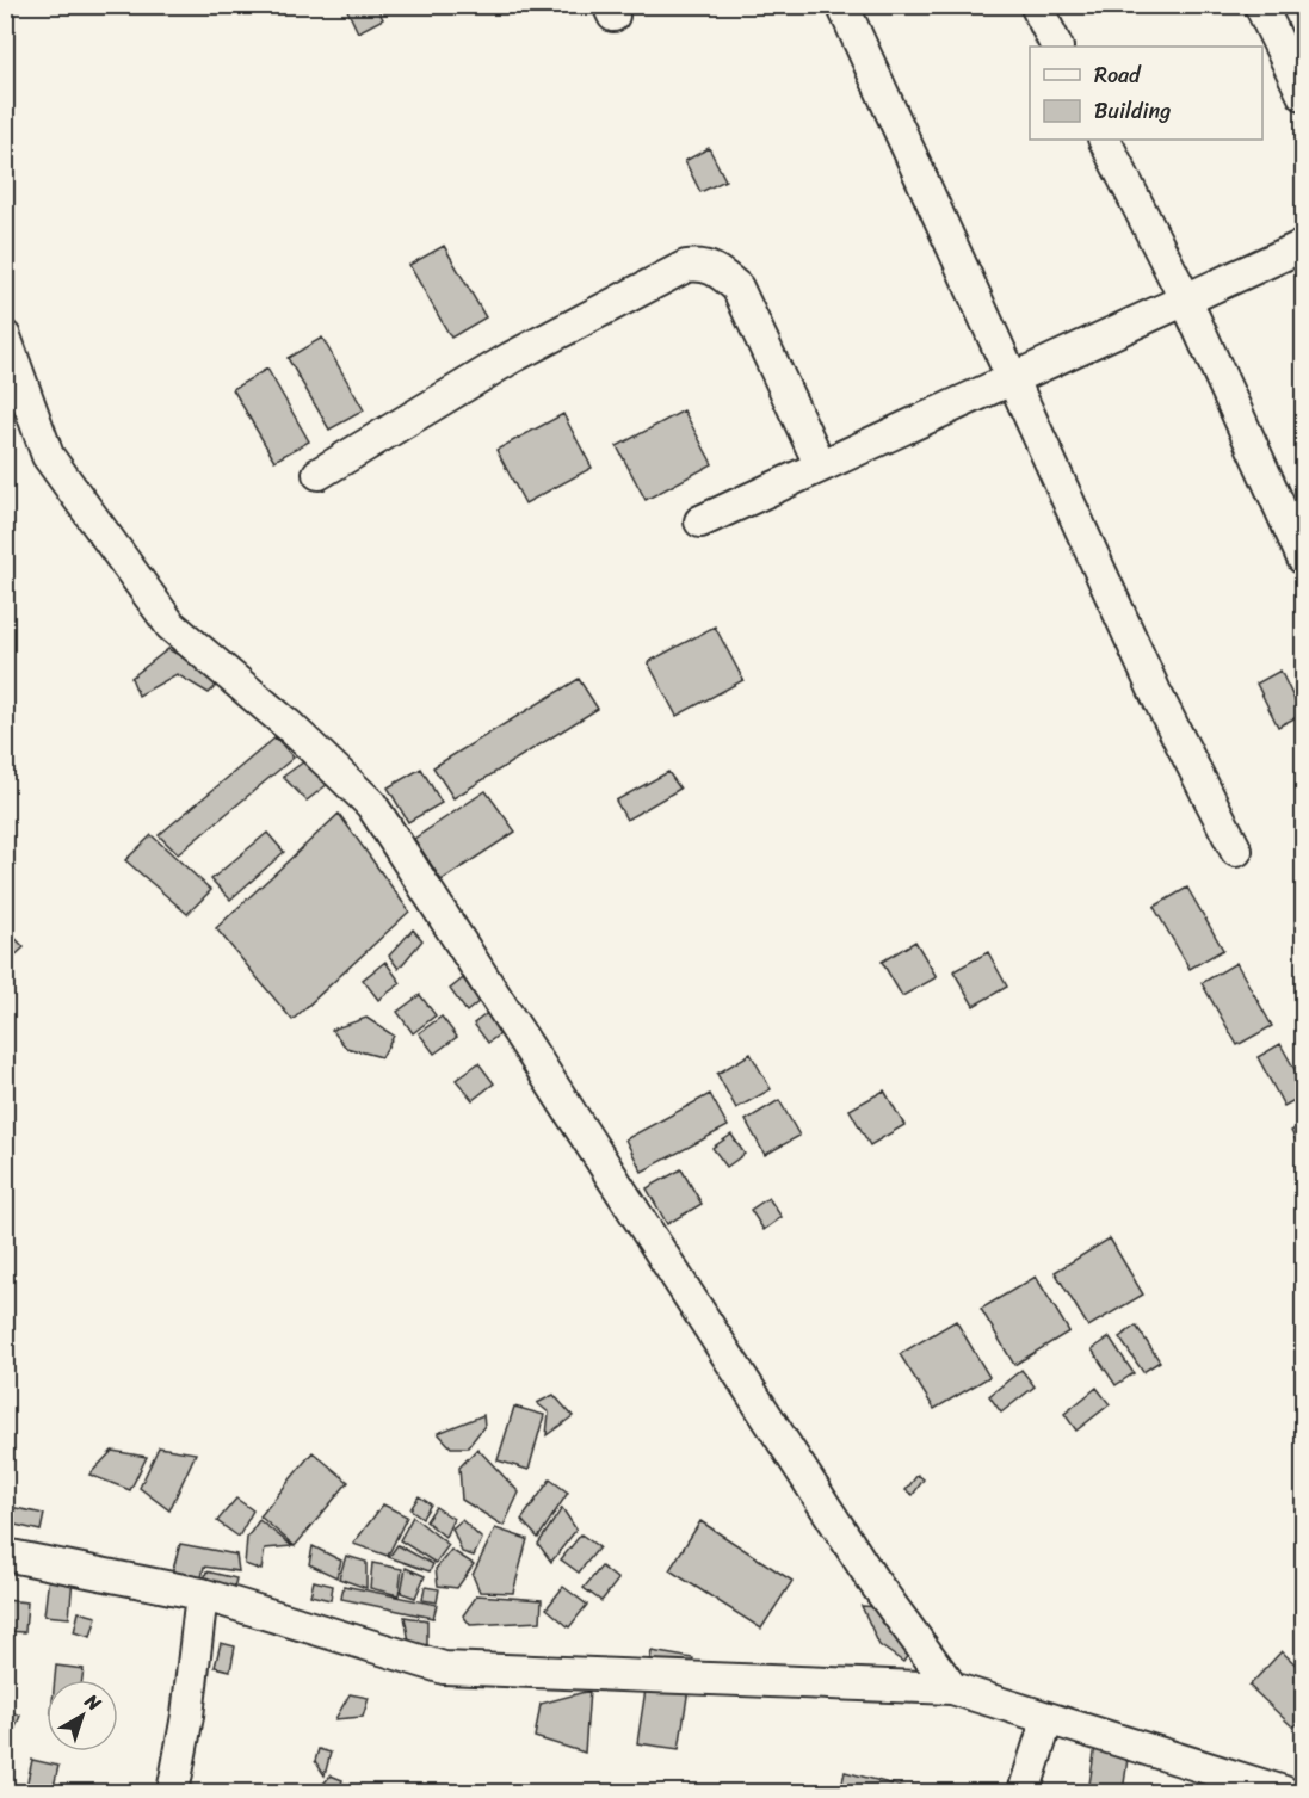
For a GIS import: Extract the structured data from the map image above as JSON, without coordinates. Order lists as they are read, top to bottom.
{
  "legend": ["Road", "Building"],
  "north": "top right"
}
